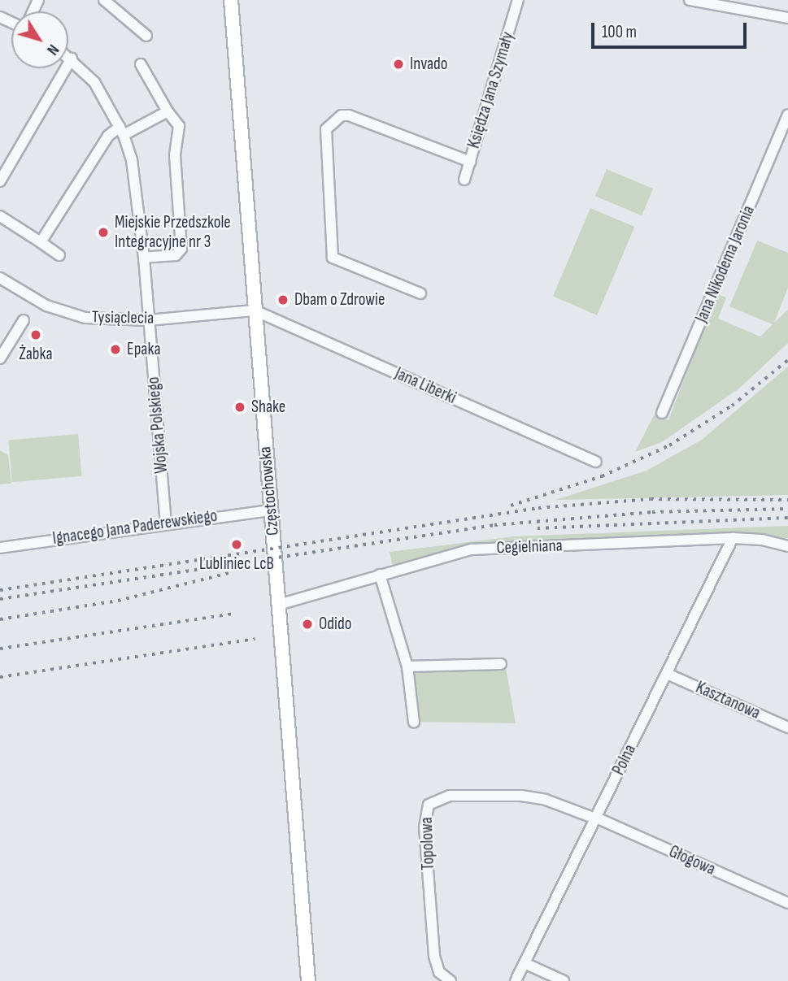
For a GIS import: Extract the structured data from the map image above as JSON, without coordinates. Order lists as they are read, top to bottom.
{
  "streets": {
    "main road": ["Częstochowska"],
    "street": [
      "Księdza Jana Szymały",
      "Jana Nikodema Jaronia",
      "Tysiąclecia",
      "Jana Liberki",
      "Wojska Polskiego",
      "Ignacego Jana Paderewskiego",
      "Cegielniana",
      "Kasztanowa",
      "Polna",
      "Topolowa",
      "Głogowa"
    ]
  },
  "crossings": [
    ["Tysiąclecia", "Jana Liberki"],
    ["Tysiąclecia", "Wojska Polskiego"],
    ["Tysiąclecia", "Częstochowska"],
    ["Jana Liberki", "Częstochowska"],
    ["Wojska Polskiego", "Ignacego Jana Paderewskiego"],
    ["Częstochowska", "Ignacego Jana Paderewskiego"],
    ["Częstochowska", "Cegielniana"],
    ["Cegielniana", "Polna"],
    ["Kasztanowa", "Polna"],
    ["Polna", "Topolowa"],
    ["Polna", "Głogowa"],
    ["Topolowa", "Głogowa"]
  ],
  "places": [
    "Invado",
    "Miejskie Przedszkole Integracyjne nr 3",
    "Dbam o Zdrowie",
    "Żabka",
    "Epaka",
    "Shake",
    "Lubliniec LcB",
    "Odido"
  ],
  "scale_bar": "100 m",
  "north": "bottom right"
}
